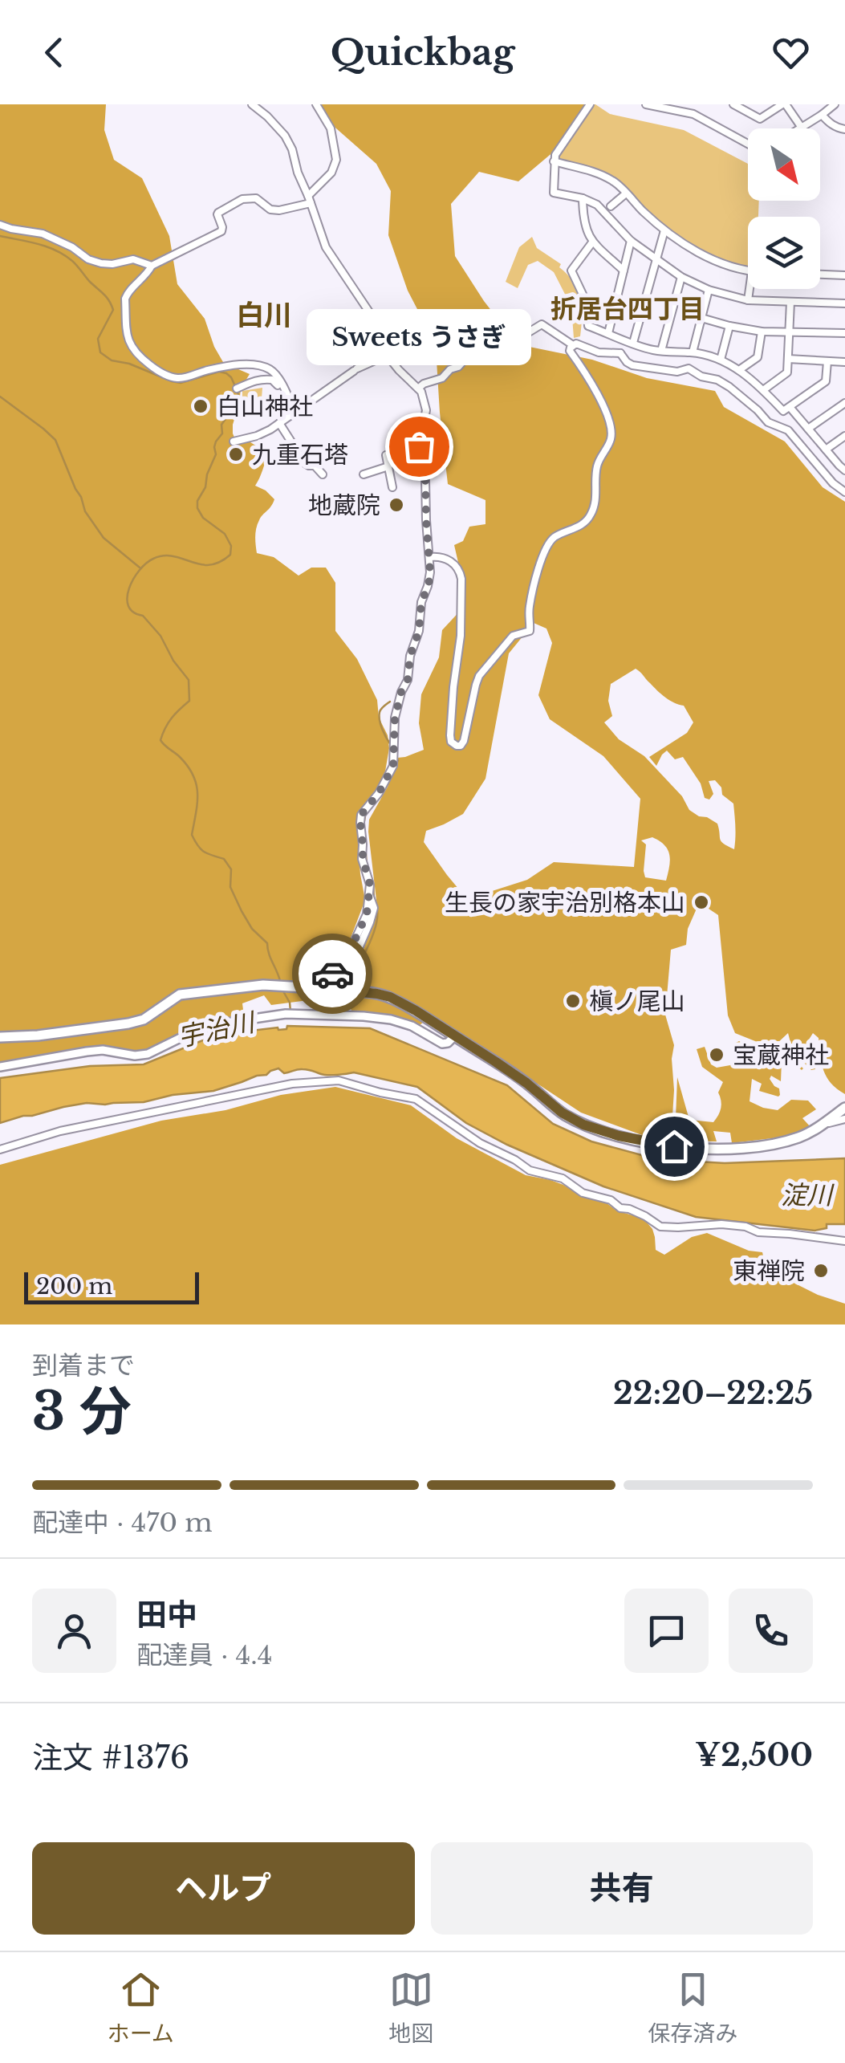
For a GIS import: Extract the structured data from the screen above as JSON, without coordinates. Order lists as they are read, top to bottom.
{
  "districts": ["折居台四丁目", "白川"],
  "water": ["宇治川", "淀川"],
  "places": [
    "白山神社",
    "Sweets うさぎ",
    "九重石塔",
    "地蔵院",
    "生長の家宇治別格本山",
    "槇ノ尾山",
    "宝蔵神社",
    "東禅院"
  ],
  "scale_bar": "200 m",
  "north": "bottom right",
  "page": {
    "header": "Quickbag",
    "bubble": "Sweets うさぎ",
    "scale": "200 m",
    "heading": ["3 分", "到着まで", "22:20–22:25"],
    "panel": [
      "田中",
      "配達員 · 4.4",
      "注文 #1376",
      "¥2,500"
    ],
    "bar": "配達中 · 470 m",
    "buttons": ["ヘルプ", "共有"],
    "tabs": ["ホーム", "地図", "保存済み"]
  }
}
